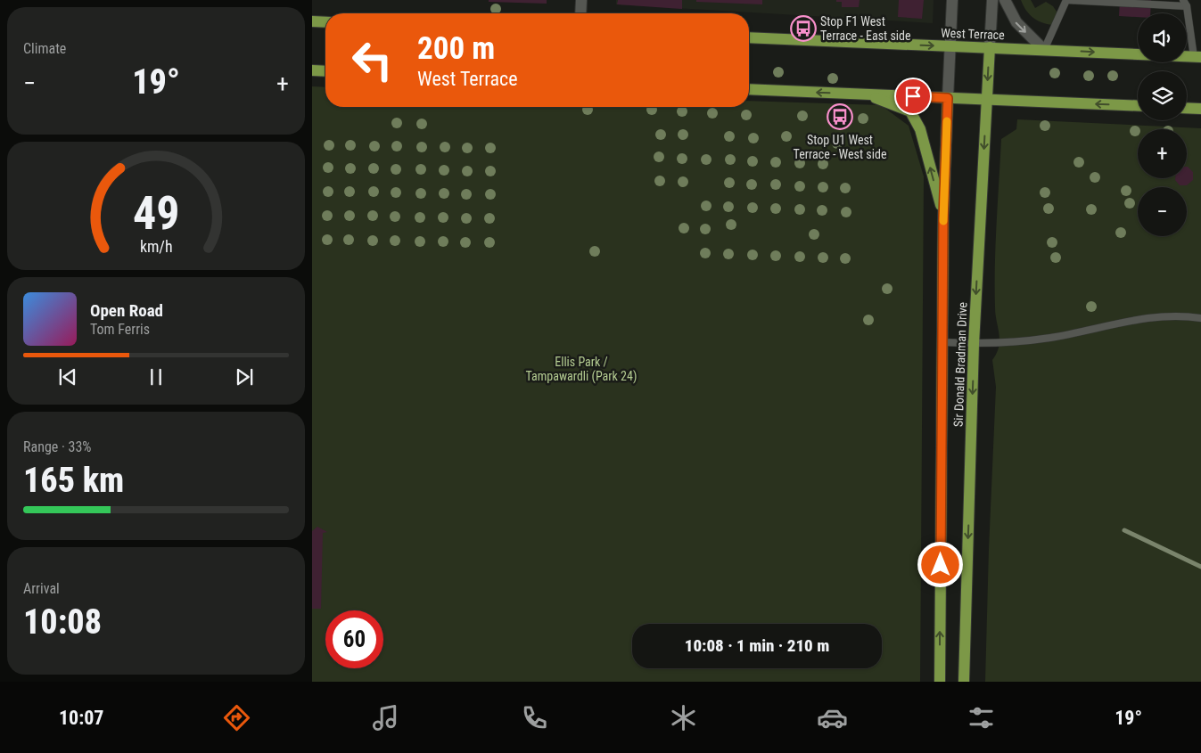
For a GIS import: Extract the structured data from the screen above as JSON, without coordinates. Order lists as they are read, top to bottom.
{
  "streets": {
    "main road": ["West Terrace", "Sir Donald Bradman Drive"]
  },
  "crossings": [
    ["West Terrace", "Sir Donald Bradman Drive"]
  ],
  "parks": ["Ellis Park / Tampawardli (Park 24)"],
  "places": {
    "bus stop": ["Stop F1 West Terrace - East side", "Stop U1 West Terrace - West side"]
  },
  "page": {
    "tile": [
      "Climate",
      ["Range · 33%", "165 km"],
      ["Arrival", "10:08"]
    ],
    "map_buttons": ["+", "−"],
    "turn": ["200 m", "West Terrace"],
    "heat": ["−", "19°", "+"],
    "song": ["Open Road", "Tom Ferris"],
    "limit": "60",
    "trip": "10:08 · 1 min · 210 m",
    "tabs": ["10:07", "19°"],
    "gauge": ["49", "km/h"]
  }
}
